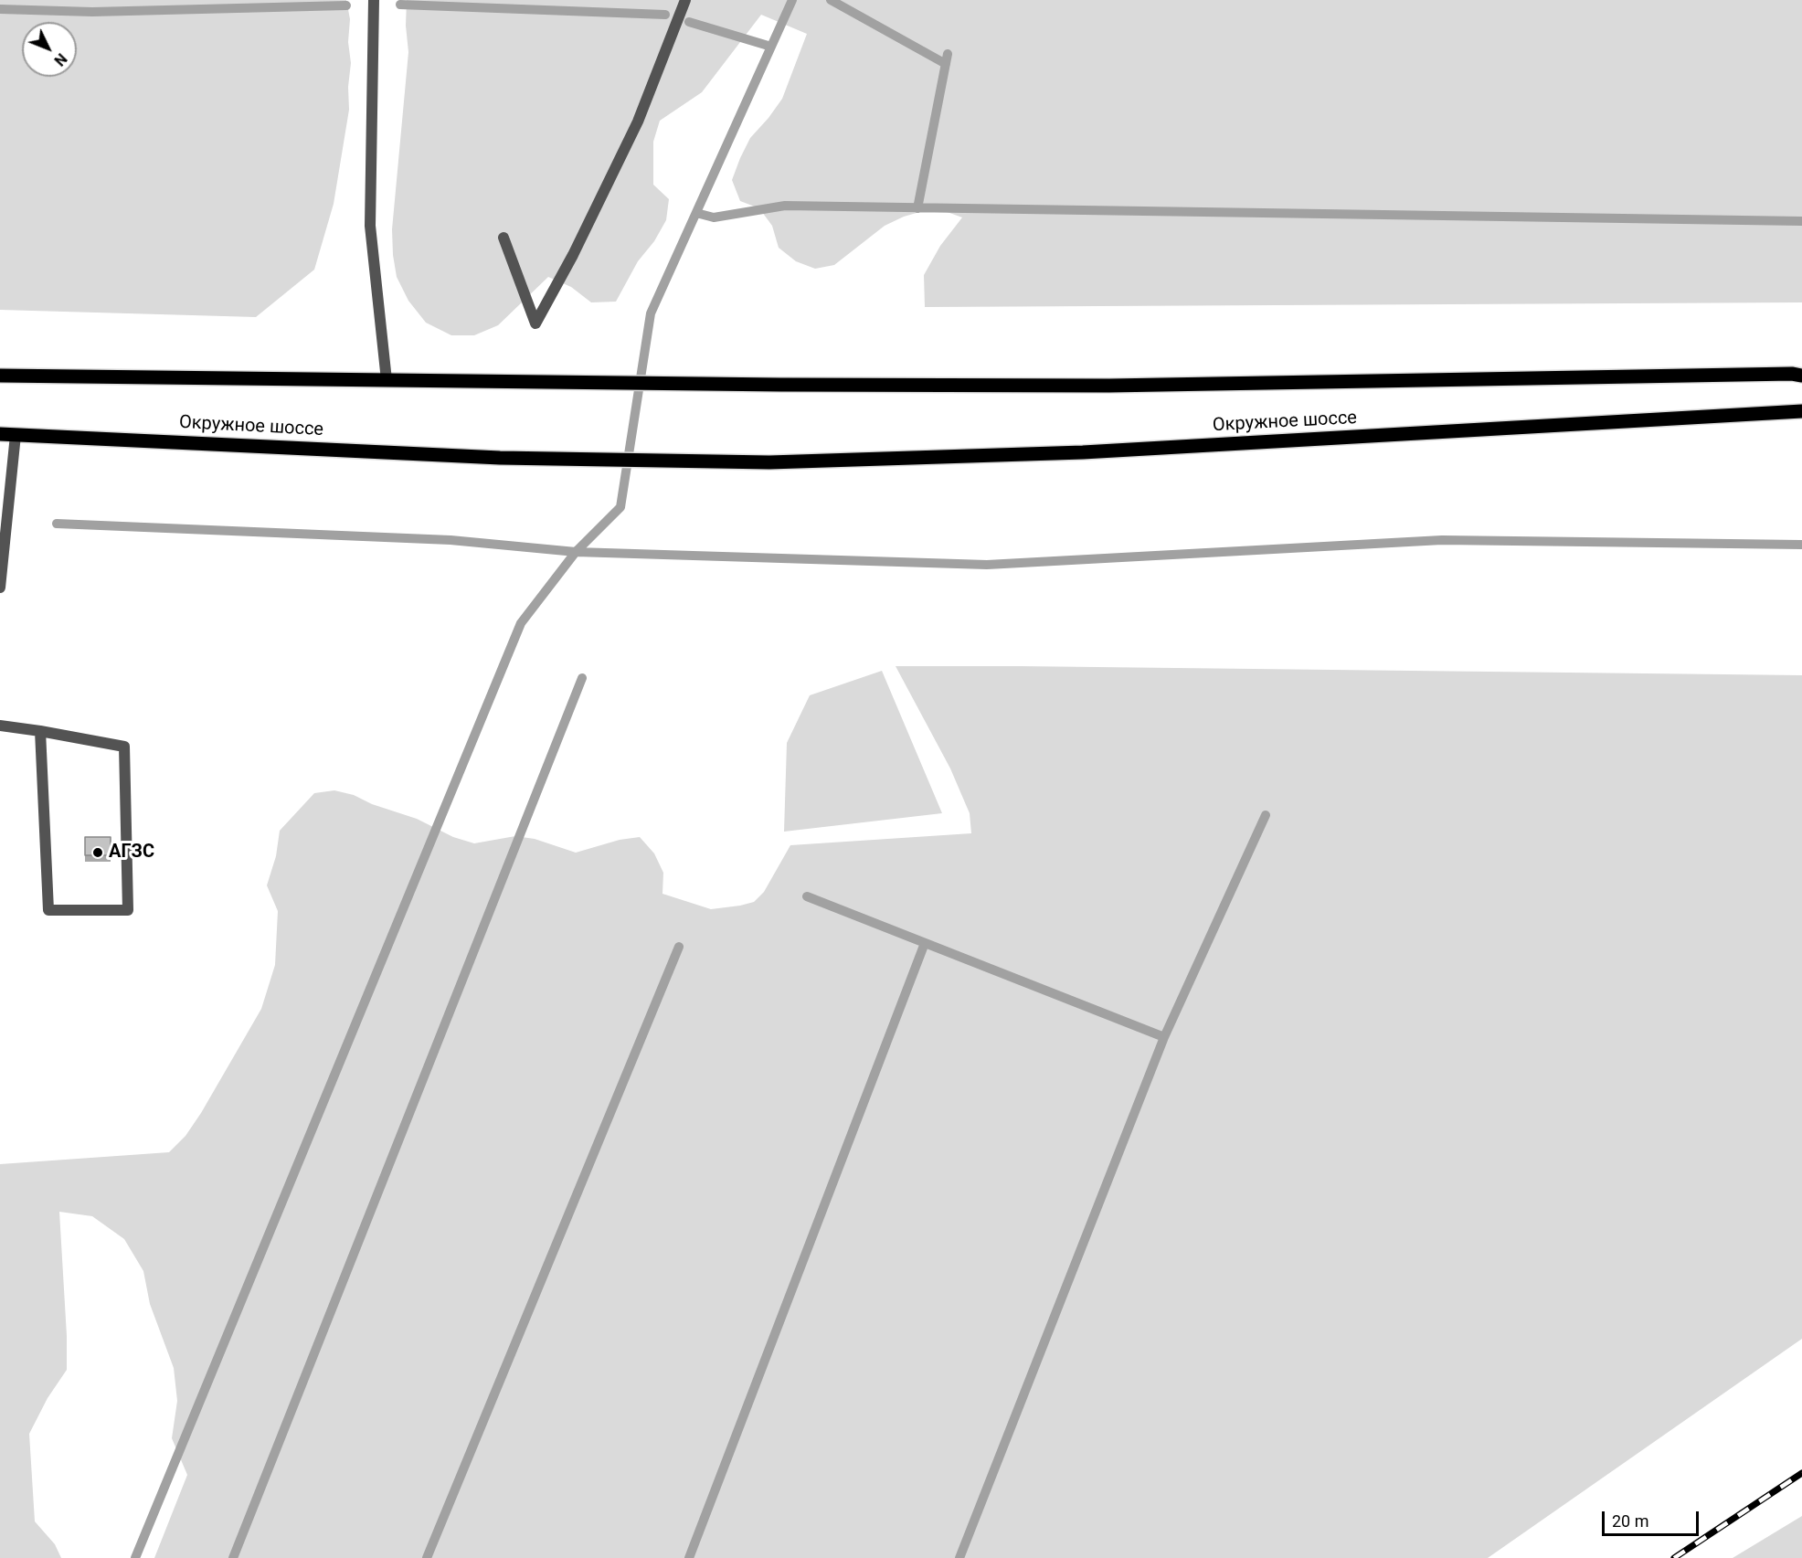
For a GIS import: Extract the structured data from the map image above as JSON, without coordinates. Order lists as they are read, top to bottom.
{
  "streets": {
    "main road": ["Окружное шоссе"]
  },
  "places": ["АГЗС"],
  "scale_bar": "20 m",
  "north": "bottom right"
}
